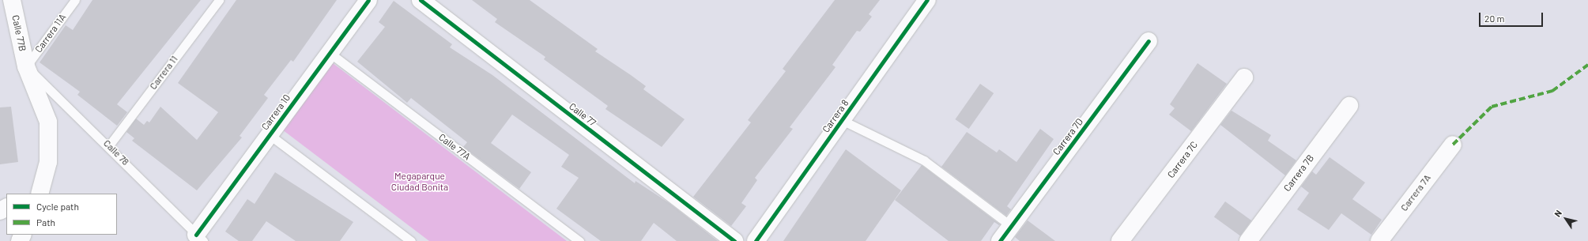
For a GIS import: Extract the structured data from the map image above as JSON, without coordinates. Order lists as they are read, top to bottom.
{
  "streets": {
    "street": [
      "Calle 77B",
      "Carrera 10",
      "Calle 77",
      "Carrera 8",
      "Carrera 7D",
      "Carrera 7C",
      "Carrera 7B",
      "Carrera 7A"
    ],
    "lane": [
      "Carrera 11A",
      "Carrera 11",
      "Calle 77A",
      "Calle 78"
    ]
  },
  "crossings": [
    ["Calle 77B", "Carrera 11A"],
    ["Calle 77B", "Calle 78"],
    ["Carrera 11A", "Calle 78"],
    ["Carrera 11", "Calle 78"],
    ["Carrera 10", "Calle 77A"],
    ["Carrera 10", "Calle 78"]
  ],
  "parks": ["Megaparque Ciudad Bonita"],
  "legend": ["Cycle path", "Path"],
  "scale_bar": "20 m",
  "north": "top left"
}
